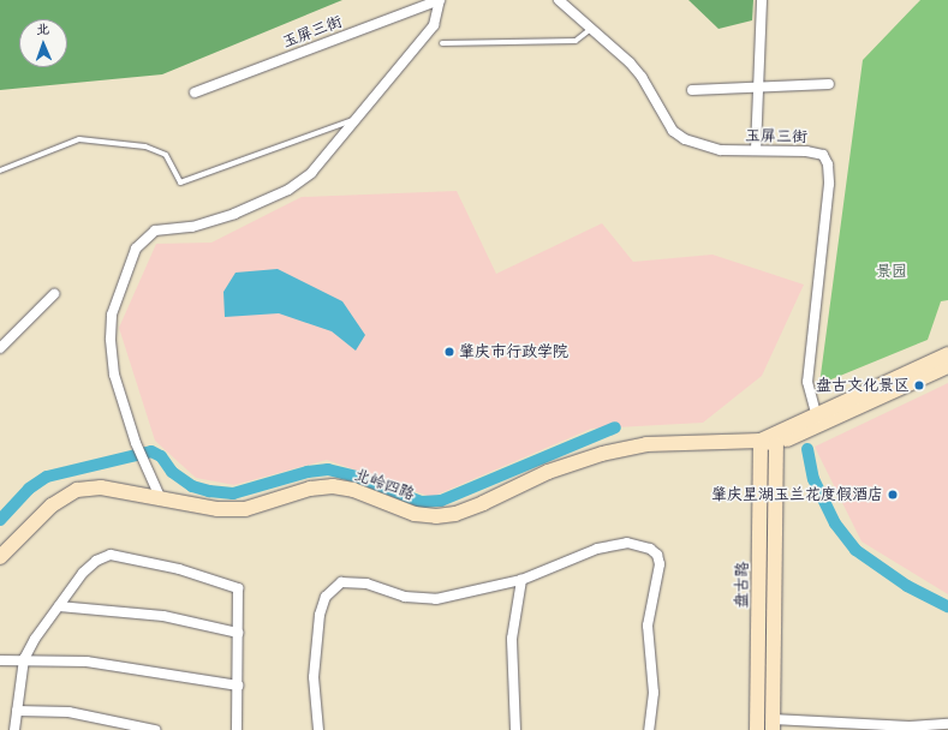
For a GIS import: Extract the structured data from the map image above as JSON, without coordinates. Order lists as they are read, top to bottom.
{
  "streets": {
    "street": ["玉屏三街", "北岭四路", "盘古路"]
  },
  "crossings": [
    ["北岭四路", "盘古路"]
  ],
  "parks": ["景园"],
  "places": ["肇庆市行政学院", "盘古文化景区", "肇庆星湖玉兰花度假酒店"],
  "north": "top"
}
